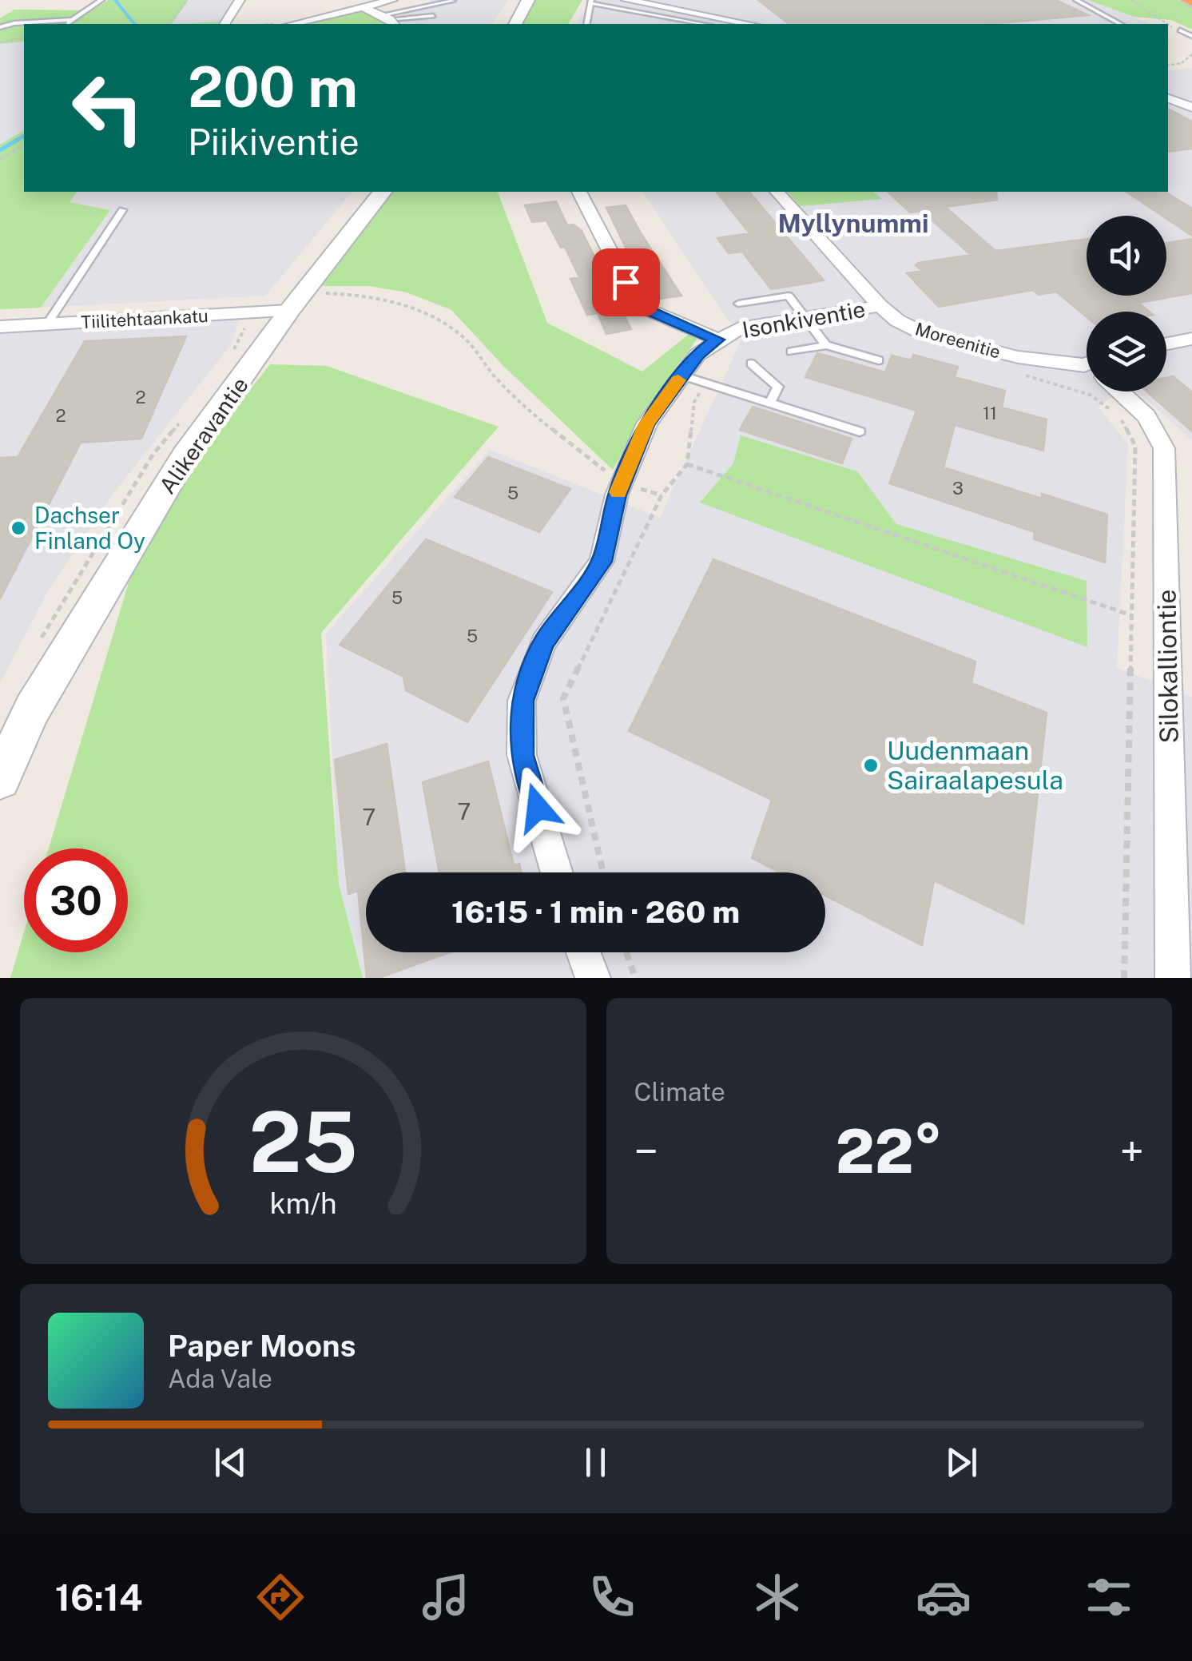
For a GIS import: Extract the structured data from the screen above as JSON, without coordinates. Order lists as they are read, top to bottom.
{
  "streets": {
    "street": [
      "Tiilitehtaankatu",
      "Isonkiventie",
      "Moreenitie",
      "Alikeravantie",
      "Silokalliontie"
    ]
  },
  "crossings": [
    ["Tiilitehtaankatu", "Alikeravantie"],
    ["Isonkiventie", "Moreenitie"]
  ],
  "districts": ["Myllynummi"],
  "places": ["Dachser Finland Oy", "Uudenmaan Sairaalapesula"],
  "house_numbers": [
    "2",
    "11",
    "2",
    "3",
    "5",
    "5",
    "5",
    "7",
    "7"
  ],
  "page": {
    "turn": ["200 m", "Piikiventie"],
    "limit": "30",
    "trip": "16:15 · 1 min · 260 m",
    "tile": "Climate",
    "heat": ["−", "22°", "+"],
    "song": ["Paper Moons", "Ada Vale"],
    "tabs": "16:14",
    "gauge": ["25", "km/h"]
  }
}
